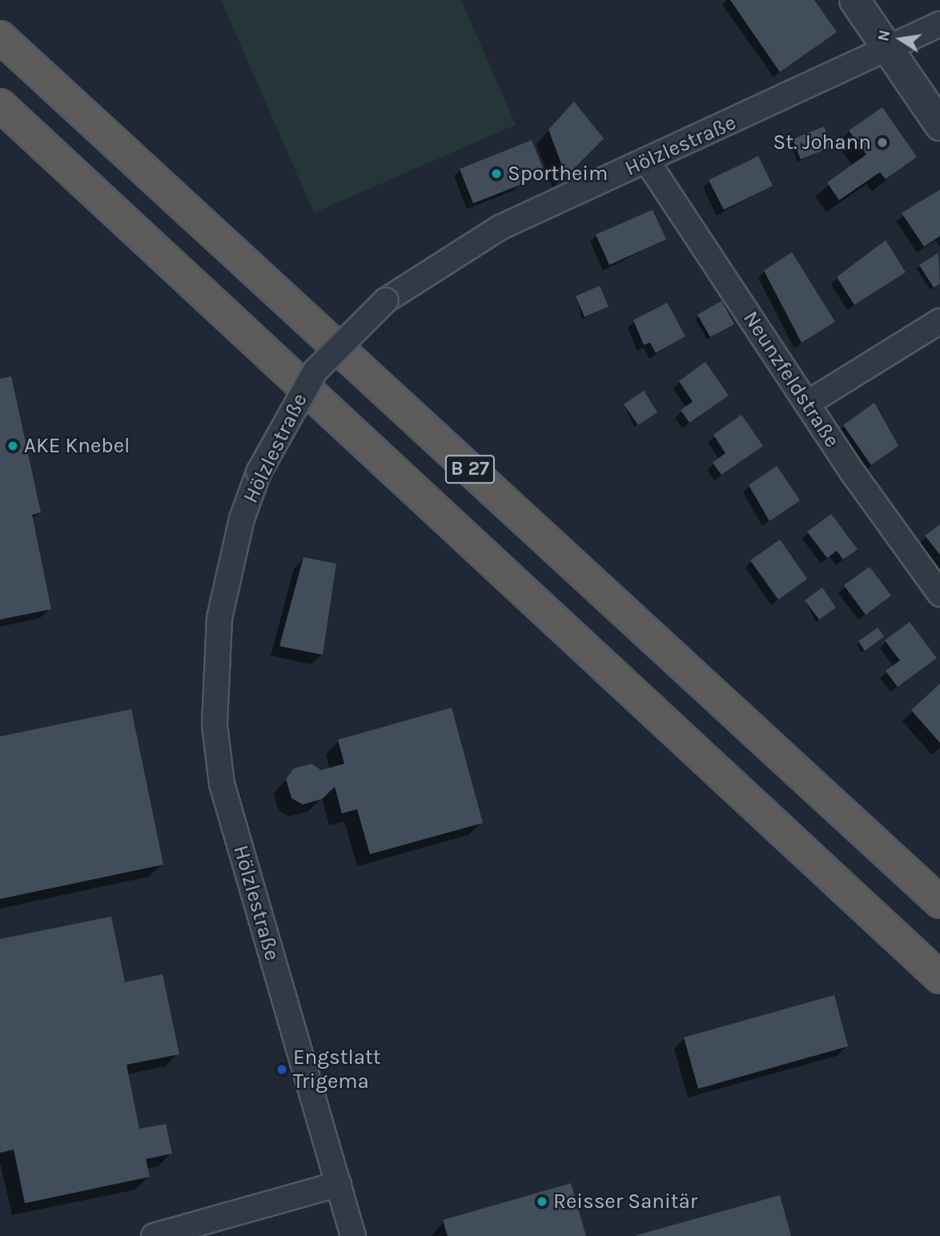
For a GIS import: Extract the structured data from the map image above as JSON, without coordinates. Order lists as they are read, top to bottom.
{
  "streets": {
    "highway": ["B 27"],
    "street": ["Hölzlestraße", "Neunzfeldstraße"]
  },
  "crossings": [
    ["Hölzlestraße", "Neunzfeldstraße"]
  ],
  "places": [
    "St. Johann",
    "Sportheim",
    "AKE Knebel",
    "Engstlatt Trigema",
    "Reisser Sanitär"
  ],
  "north": "left"
}
